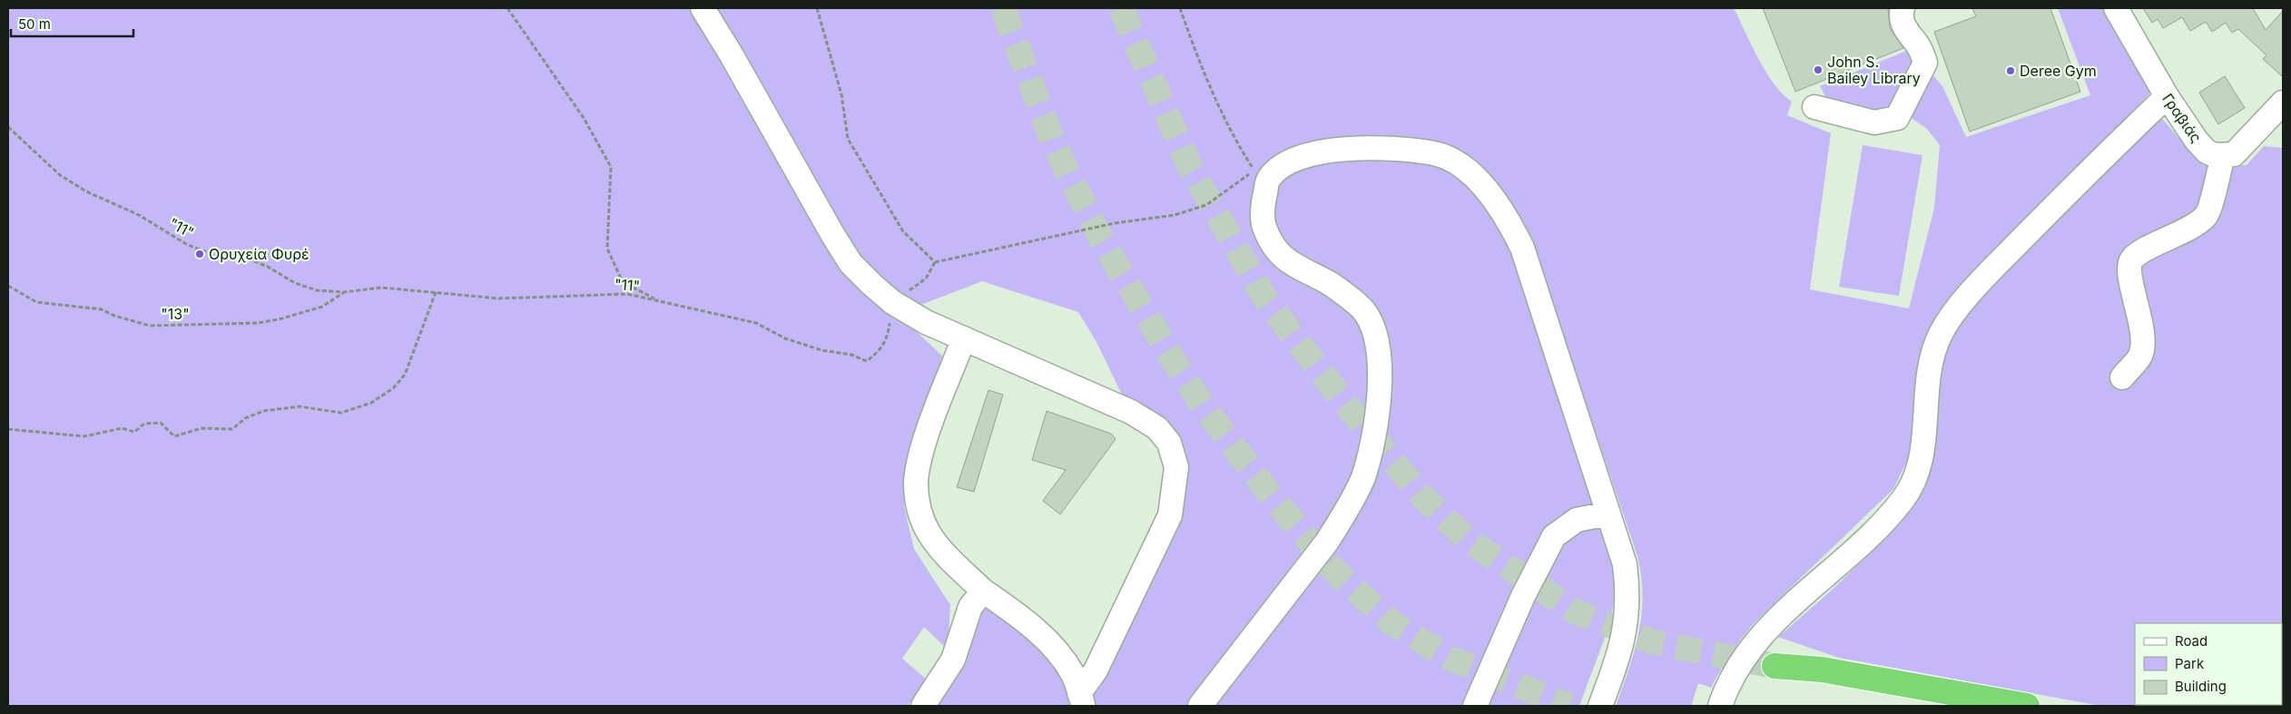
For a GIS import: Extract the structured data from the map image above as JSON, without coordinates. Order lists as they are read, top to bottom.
{
  "streets": {
    "street": ["Γραβιάς"],
    "path": ["\"11\"", "\"13\""]
  },
  "crossings": [
    ["\"11\"", "\"13\""]
  ],
  "places": ["John S. Bailey Library", "Deree Gym", "Ορυχεία Φυρέ"],
  "legend": ["Road", "Park", "Building"],
  "scale_bar": "50 m"
}
